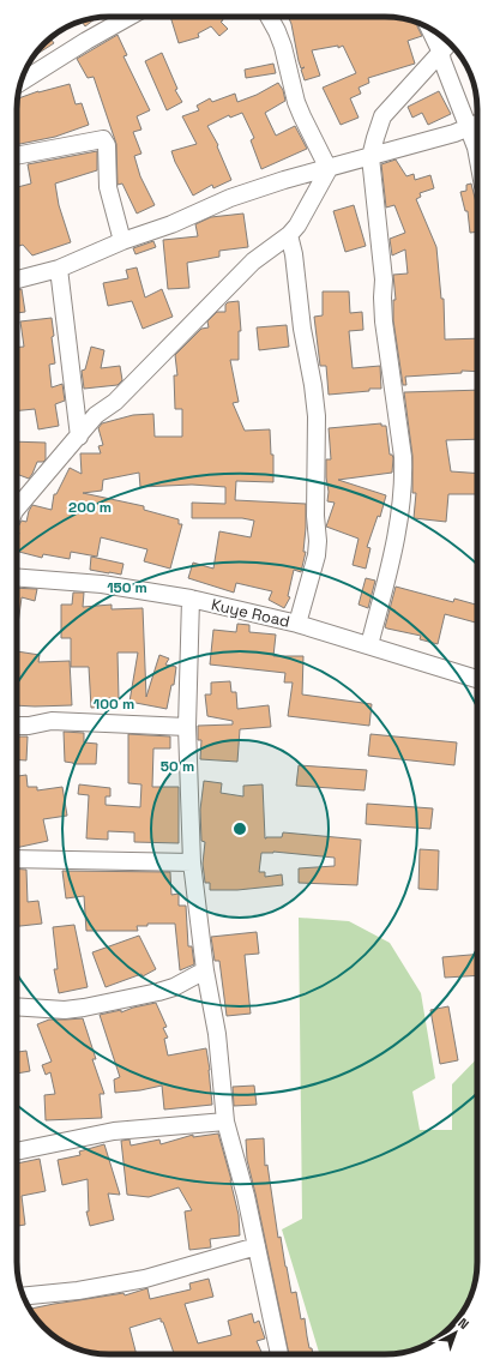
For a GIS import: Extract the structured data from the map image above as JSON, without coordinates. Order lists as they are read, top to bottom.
{
  "streets": {
    "street": ["Kuye Road"]
  },
  "north": "top right",
  "rings": [
    "200 m",
    "150 m",
    "100 m",
    "50 m"
  ]
}
